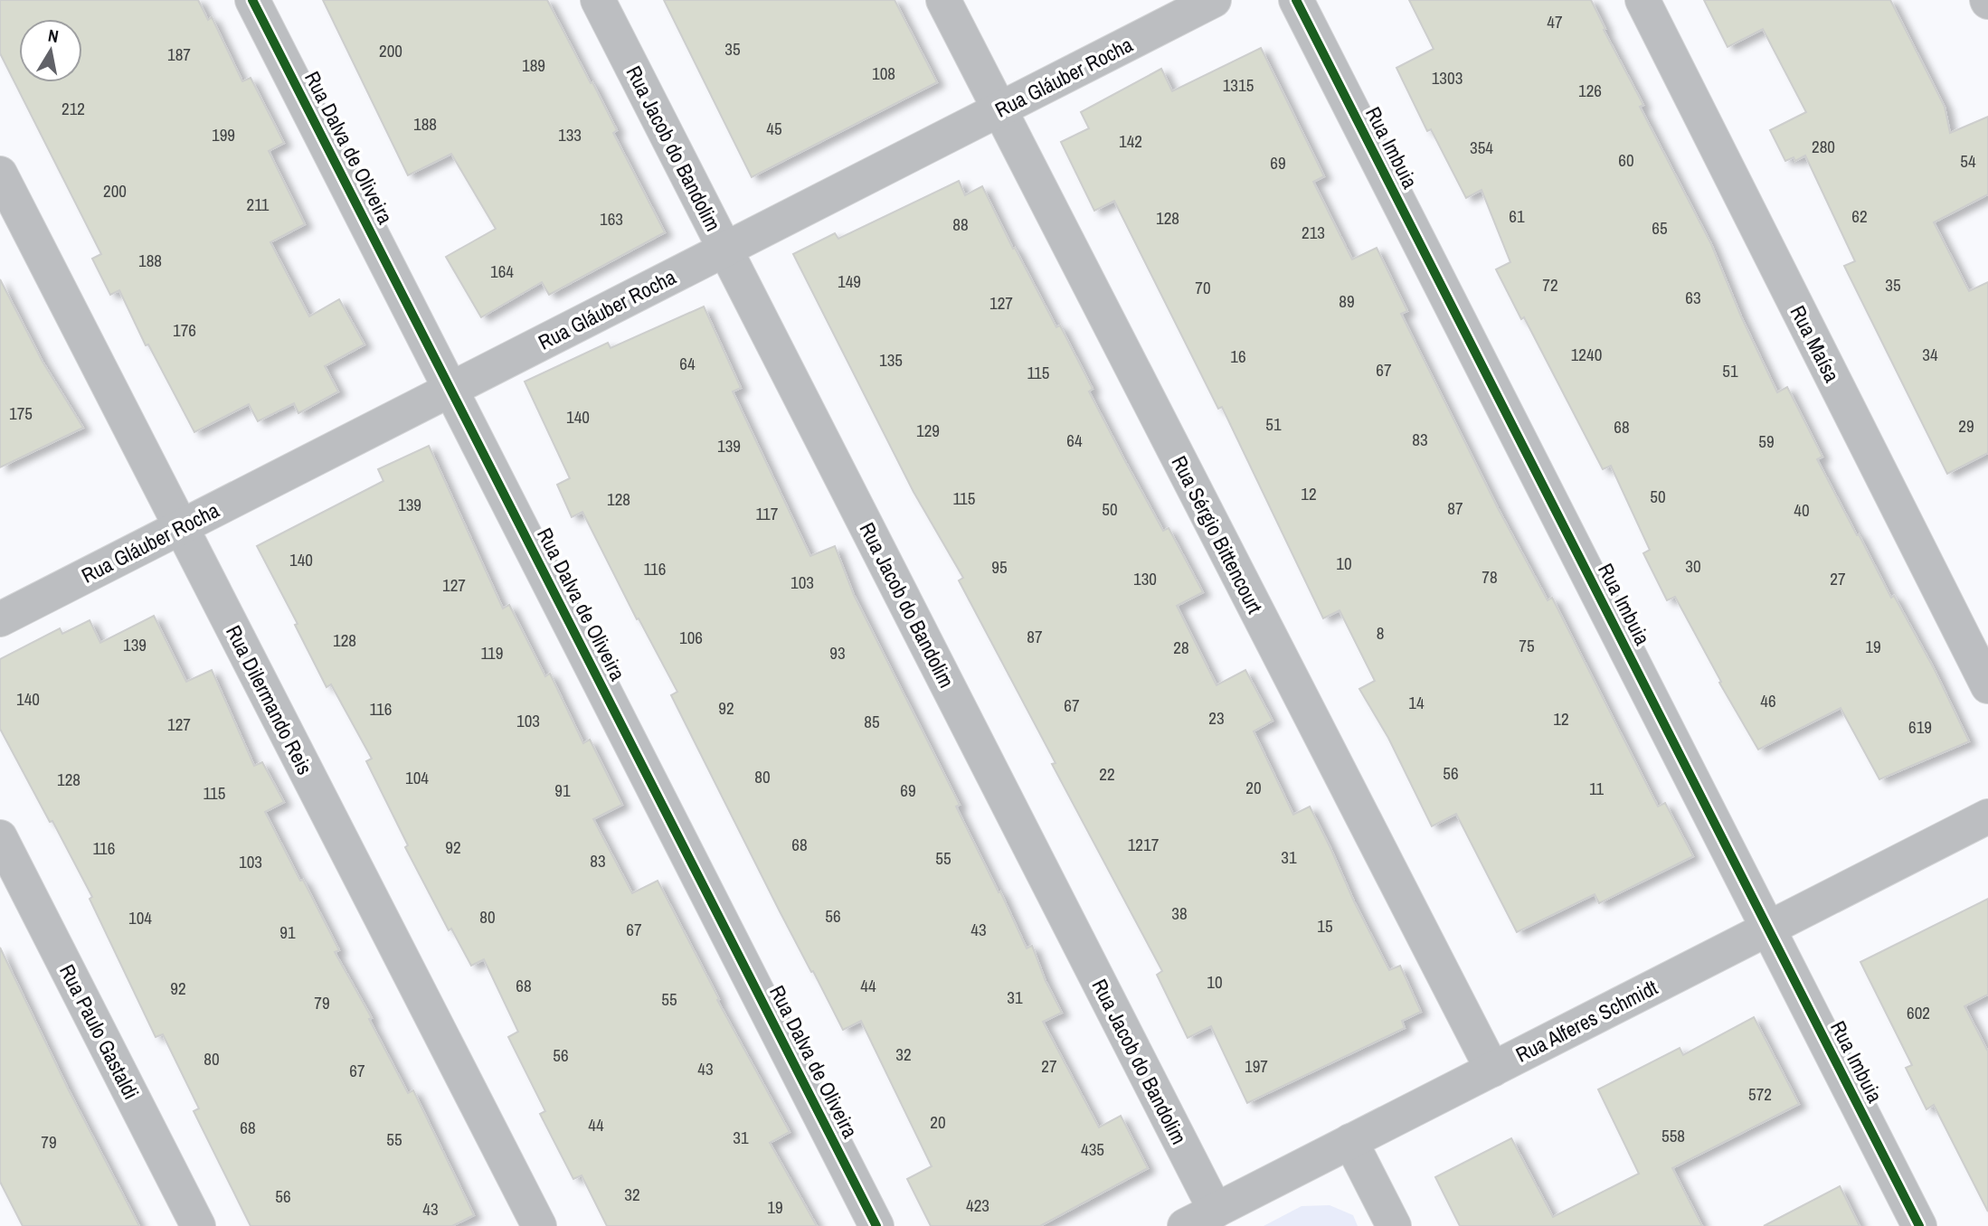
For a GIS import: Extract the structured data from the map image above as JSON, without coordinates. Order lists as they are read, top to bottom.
{
  "streets": {
    "street": [
      "Rua Gláuber Rocha",
      "Rua Dalva de Oliveira",
      "Rua Imbuia",
      "Rua Jacob do Bandolim",
      "Rua Maísa",
      "Rua Sérgio Bittencourt",
      "Rua Dilermando Reis",
      "Rua Alferes Schmidt",
      "Rua Paulo Gastaldi"
    ]
  },
  "crossings": [
    ["Rua Gláuber Rocha", "Rua Dalva de Oliveira"],
    ["Rua Gláuber Rocha", "Rua Jacob do Bandolim"],
    ["Rua Gláuber Rocha", "Rua Sérgio Bittencourt"],
    ["Rua Gláuber Rocha", "Rua Dilermando Reis"],
    ["Rua Imbuia", "Rua Alferes Schmidt"],
    ["Rua Jacob do Bandolim", "Rua Alferes Schmidt"],
    ["Rua Sérgio Bittencourt", "Rua Alferes Schmidt"]
  ],
  "house_numbers": [
    "47",
    "35",
    "200",
    "187",
    "189",
    "108",
    "1303",
    "1315",
    "126",
    "212",
    "188",
    "45",
    "199",
    "133",
    "142",
    "280",
    "354",
    "60",
    "54",
    "69",
    "200",
    "211",
    "61",
    "62",
    "128",
    "163",
    "88",
    "65",
    "213",
    "188",
    "164",
    "149",
    "72",
    "35",
    "70",
    "63",
    "89",
    "127",
    "176",
    "1240",
    "34",
    "16",
    "135",
    "64",
    "67",
    "51",
    "115",
    "175",
    "140",
    "51",
    "29",
    "68",
    "129",
    "83",
    "64",
    "59",
    "139",
    "12",
    "50",
    "115",
    "128",
    "139",
    "87",
    "50",
    "40",
    "117",
    "140",
    "10",
    "30",
    "95",
    "116",
    "78",
    "130",
    "27",
    "103",
    "127",
    "8",
    "87",
    "106",
    "128",
    "139",
    "75",
    "19",
    "28",
    "119",
    "93",
    "140",
    "46",
    "14",
    "67",
    "92",
    "116",
    "23",
    "12",
    "103",
    "85",
    "127",
    "619",
    "56",
    "22",
    "80",
    "104",
    "128",
    "20",
    "11",
    "91",
    "69",
    "115",
    "68",
    "1217",
    "92",
    "116",
    "31",
    "55",
    "83",
    "103",
    "38",
    "56",
    "80",
    "104",
    "15",
    "67",
    "43",
    "91",
    "10",
    "68",
    "44",
    "92",
    "31",
    "55",
    "79",
    "602",
    "32",
    "56",
    "80",
    "27",
    "197",
    "43",
    "67",
    "572",
    "20",
    "44",
    "68",
    "558",
    "31",
    "55",
    "79",
    "435",
    "32",
    "56",
    "423",
    "19",
    "43"
  ],
  "north": "top"
}
